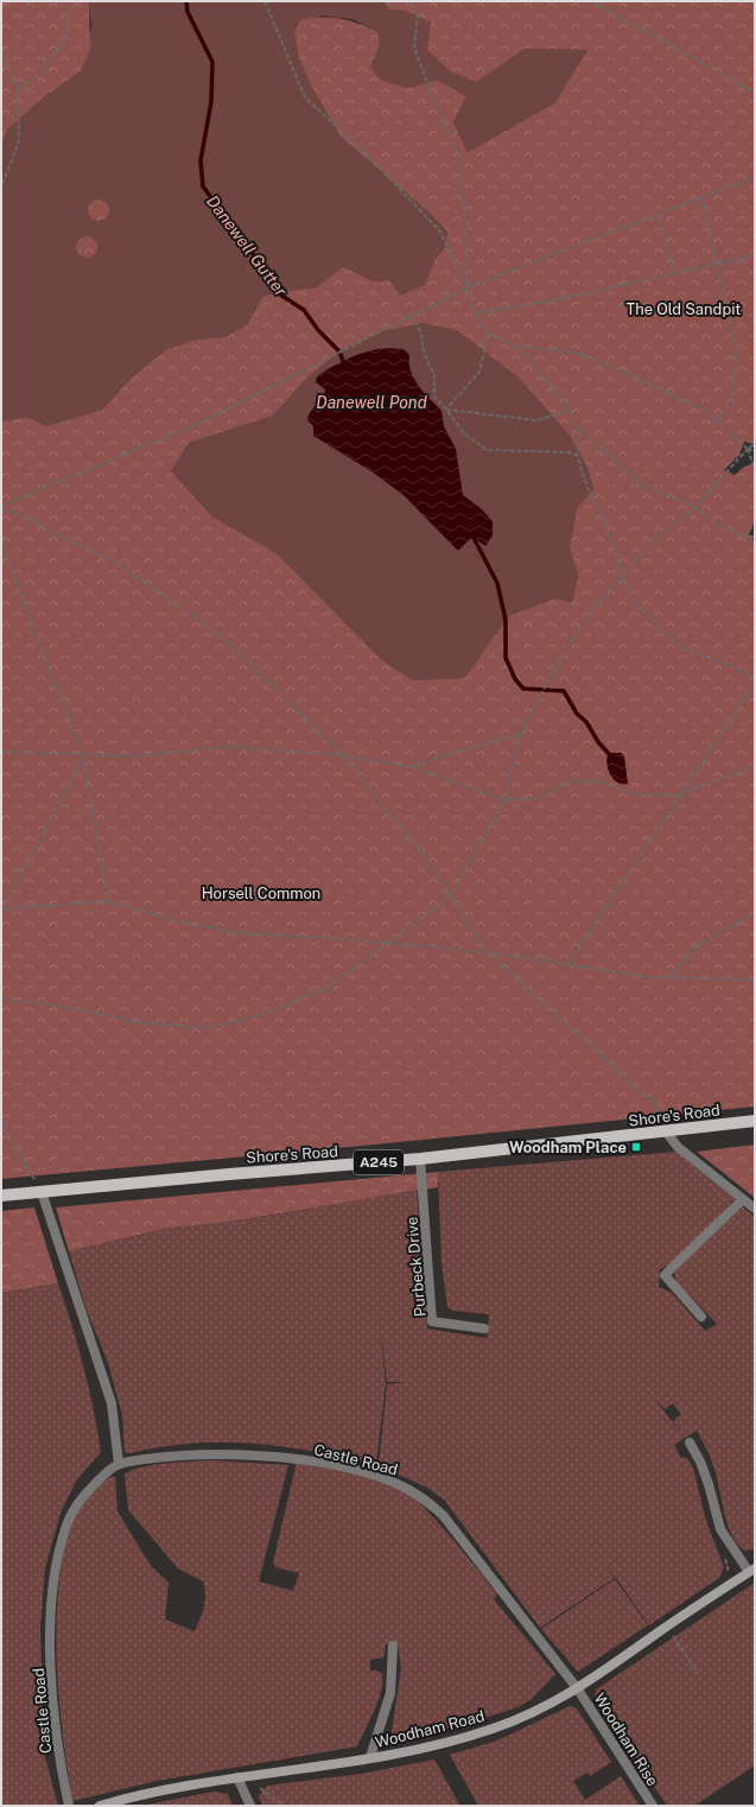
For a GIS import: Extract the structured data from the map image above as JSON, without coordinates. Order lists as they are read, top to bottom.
{
  "streets": {
    "main road": ["Shore's Road", "A245"],
    "street": [
      "Purbeck Drive",
      "Castle Road",
      "Woodham Road",
      "Woodham Rise"
    ]
  },
  "crossings": [
    ["Shore's Road", "Purbeck Drive"],
    ["Castle Road", "Woodham Road"],
    ["Castle Road", "Woodham Rise"],
    ["Woodham Road", "Woodham Rise"]
  ],
  "water": ["Danewell Gutter", "Danewell Pond"],
  "parks": ["The Old Sandpit", "Horsell Common"],
  "places": {
    "transit": ["Woodham Place"]
  }
}
